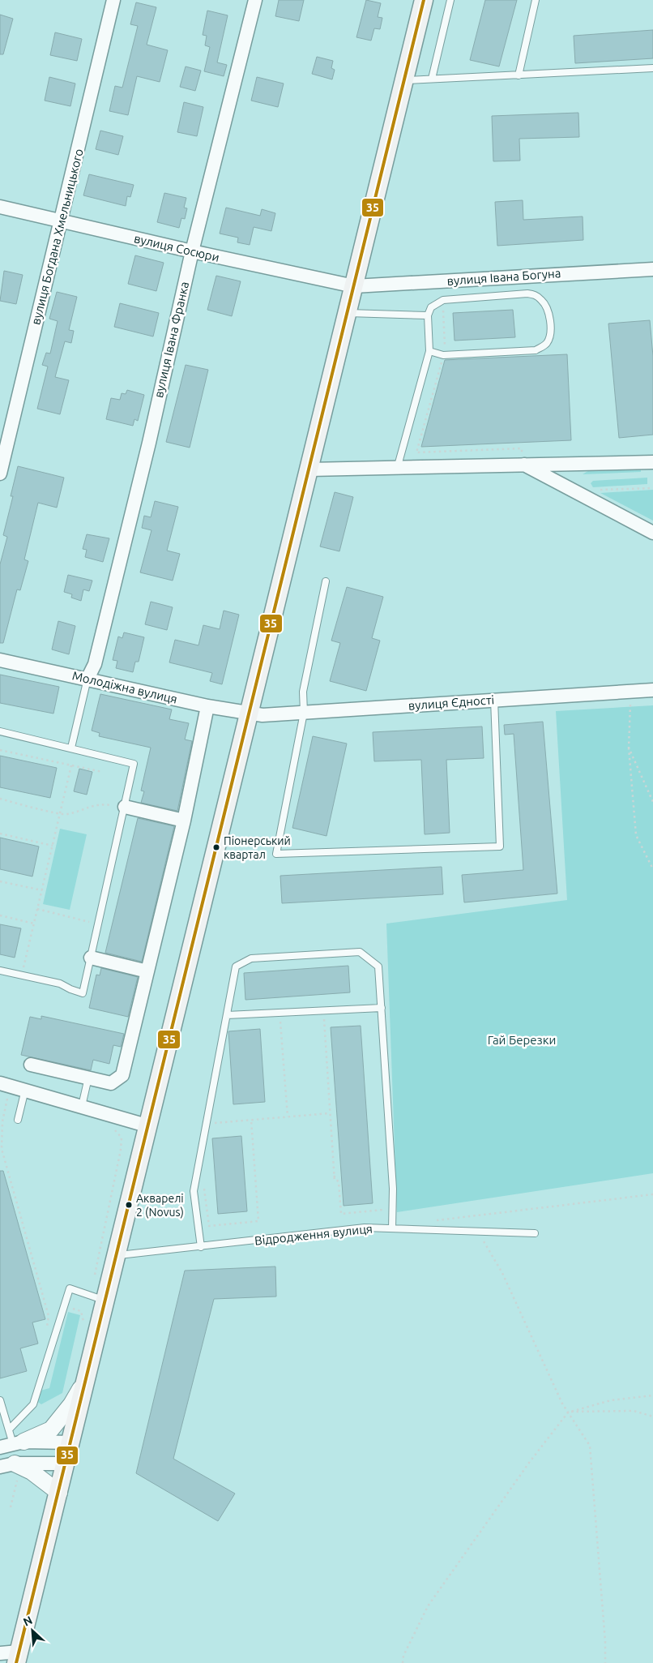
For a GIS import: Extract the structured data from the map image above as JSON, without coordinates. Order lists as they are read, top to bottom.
{
  "streets": {
    "street": [
      "вулиця Богдана Хмельницького",
      "вулиця Сосюри",
      "вулиця Івана Богуна",
      "вулиця Івана Франка",
      "Молодіжна вулиця",
      "вулиця Єдності"
    ],
    "lane": ["Відродження вулиця"]
  },
  "crossings": [
    ["вулиця Богдана Хмельницького", "вулиця Сосюри"],
    ["вулиця Сосюри", "вулиця Івана Богуна"],
    ["вулиця Сосюри", "вулиця Івана Франка"],
    ["вулиця Івана Франка", "Молодіжна вулиця"],
    ["Молодіжна вулиця", "вулиця Єдності"]
  ],
  "parks": ["Гай Березки"],
  "places": ["Піонерський квартал", "Акварелі 2 (Novus)"],
  "lines": ["transit line 35"],
  "north": "top left"
}
